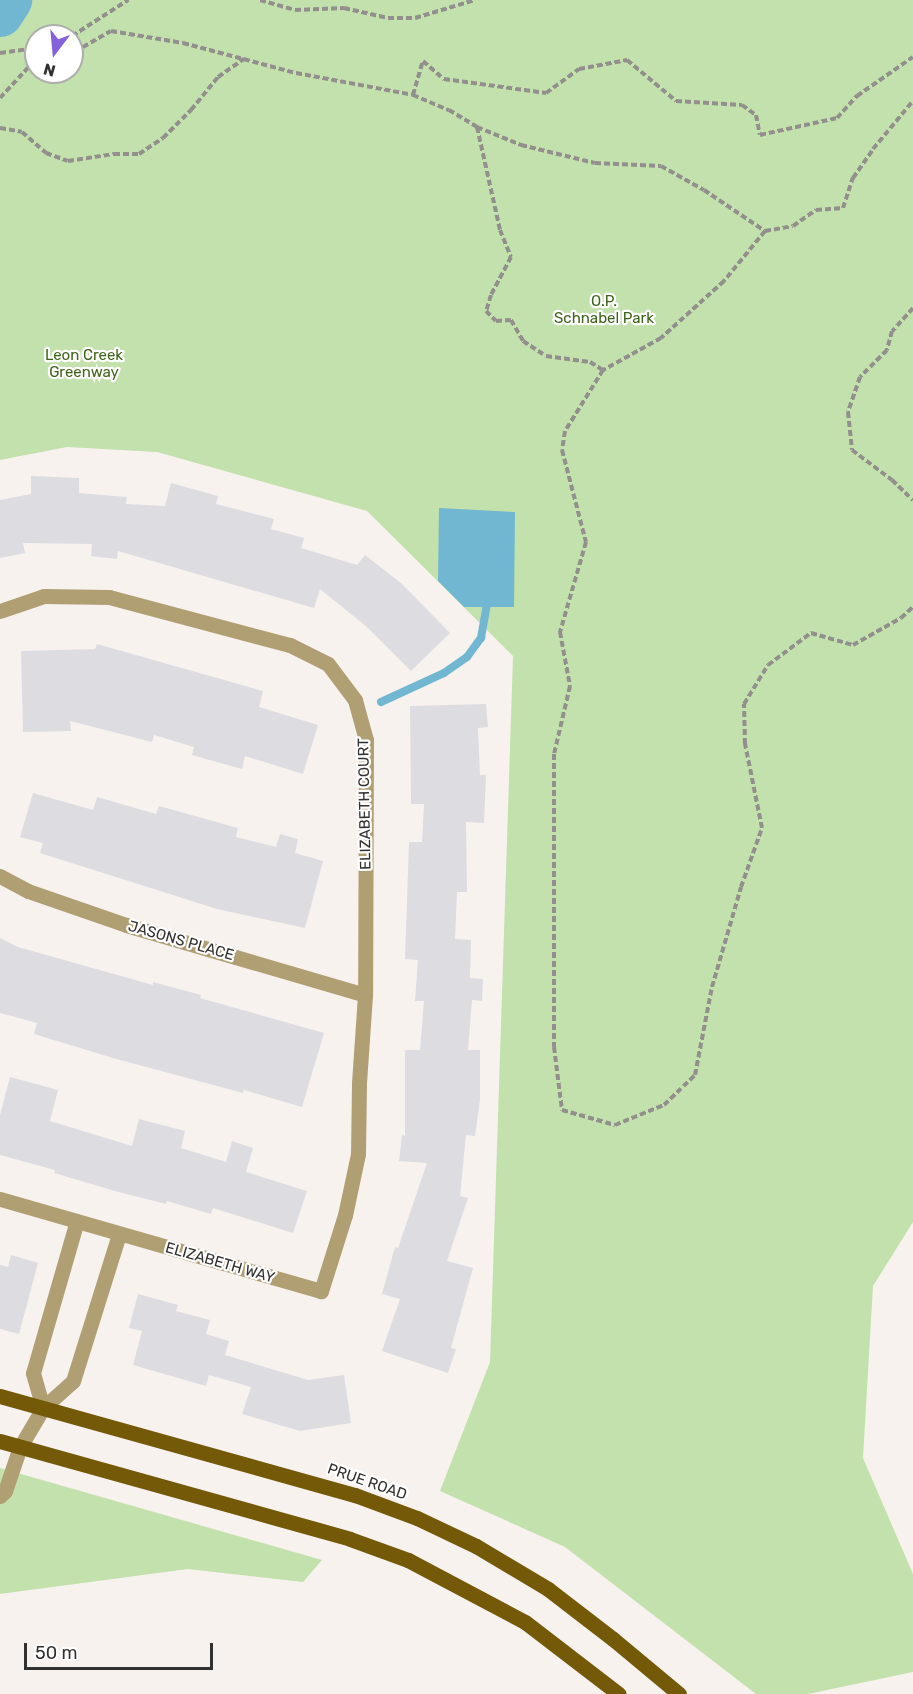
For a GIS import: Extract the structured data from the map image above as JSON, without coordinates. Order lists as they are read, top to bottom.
{
  "streets": {
    "main road": ["PRUE ROAD"],
    "street": ["ELIZABETH COURT", "JASONS PLACE", "ELIZABETH WAY"]
  },
  "crossings": [
    ["ELIZABETH COURT", "JASONS PLACE"],
    ["ELIZABETH COURT", "ELIZABETH WAY"]
  ],
  "parks": ["O.P. Schnabel Park", "Leon Creek Greenway"],
  "scale_bar": "50 m",
  "north": "bottom"
}
